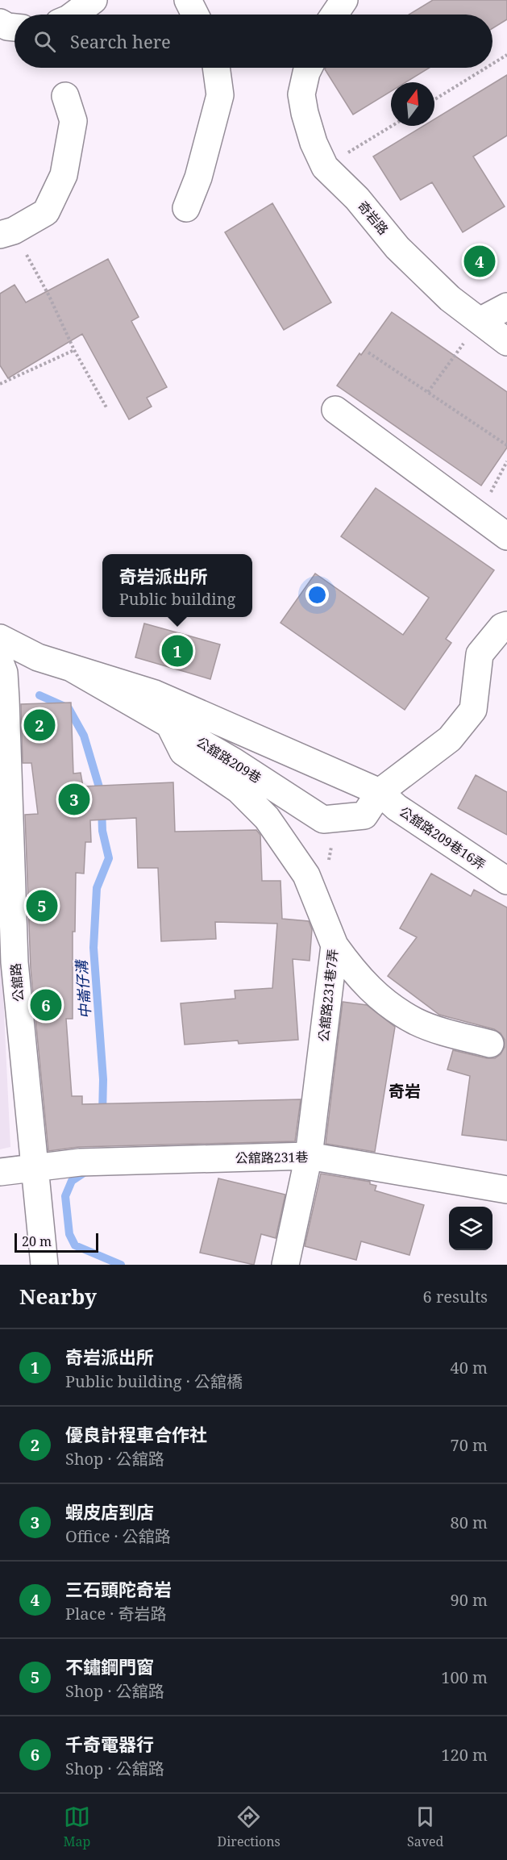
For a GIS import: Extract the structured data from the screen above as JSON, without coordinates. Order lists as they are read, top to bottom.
{
  "streets": {
    "street": [
      "奇岩路",
      "公舘路209巷",
      "公舘路209巷16弄",
      "公舘路",
      "公舘路231巷7弄",
      "公舘路231巷"
    ]
  },
  "crossings": [
    ["公舘路209巷", "公舘路209巷16弄"],
    ["公舘路209巷", "公舘路231巷7弄"],
    ["公舘路", "公舘路231巷"],
    ["公舘路231巷7弄", "公舘路231巷"]
  ],
  "districts": ["奇岩"],
  "water": ["中崙仔溝"],
  "scale_bar": "20 m",
  "north": "top",
  "page": {
    "search": "Search here",
    "pins": [
      "4",
      "1",
      "2",
      "3",
      "5",
      "6"
    ],
    "popup": ["奇岩派出所", "Public building"],
    "scale": "20 m",
    "heading": ["Nearby", "6 results"],
    "list": [
      {
        "mark": "1",
        "name": "奇岩派出所",
        "note": "Public building · 公舘橋",
        "value": "40 m"
      },
      {
        "mark": "2",
        "name": "優良計程車合作社",
        "note": "Shop · 公舘路",
        "value": "70 m"
      },
      {
        "mark": "3",
        "name": "蝦皮店到店",
        "note": "Office · 公舘路",
        "value": "80 m"
      },
      {
        "mark": "4",
        "name": "三石頭陀奇岩",
        "note": "Place · 奇岩路",
        "value": "90 m"
      },
      {
        "mark": "5",
        "name": "不鏽鋼門窗",
        "note": "Shop · 公舘路",
        "value": "100 m"
      },
      {
        "mark": "6",
        "name": "千奇電器行",
        "note": "Shop · 公舘路",
        "value": "120 m"
      }
    ],
    "nav": ["Map", "Directions", "Saved"]
  }
}
